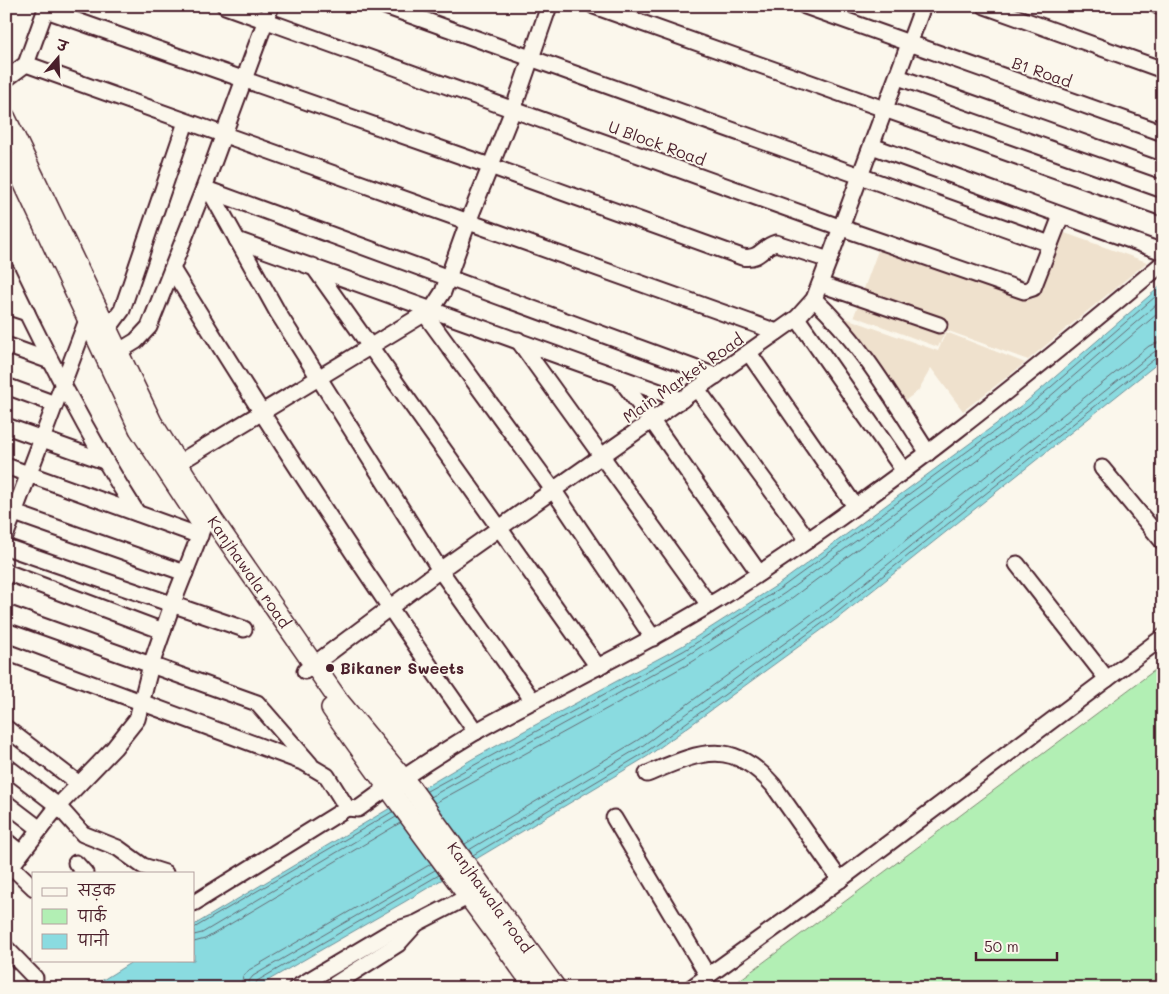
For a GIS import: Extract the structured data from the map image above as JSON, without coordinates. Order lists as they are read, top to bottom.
{
  "streets": {
    "main road": ["Kanjhawala road"],
    "street": ["B1 Road", "U Block Road", "Main Market Road"]
  },
  "crossings": [
    ["B1 Road", "Main Market Road"],
    ["U Block Road", "Main Market Road"],
    ["Main Market Road", "Kanjhawala road"]
  ],
  "places": ["Bikaner Sweets"],
  "legend": ["सड़क", "पार्क", "पानी"],
  "scale_bar": "50 m",
  "north": "top"
}
